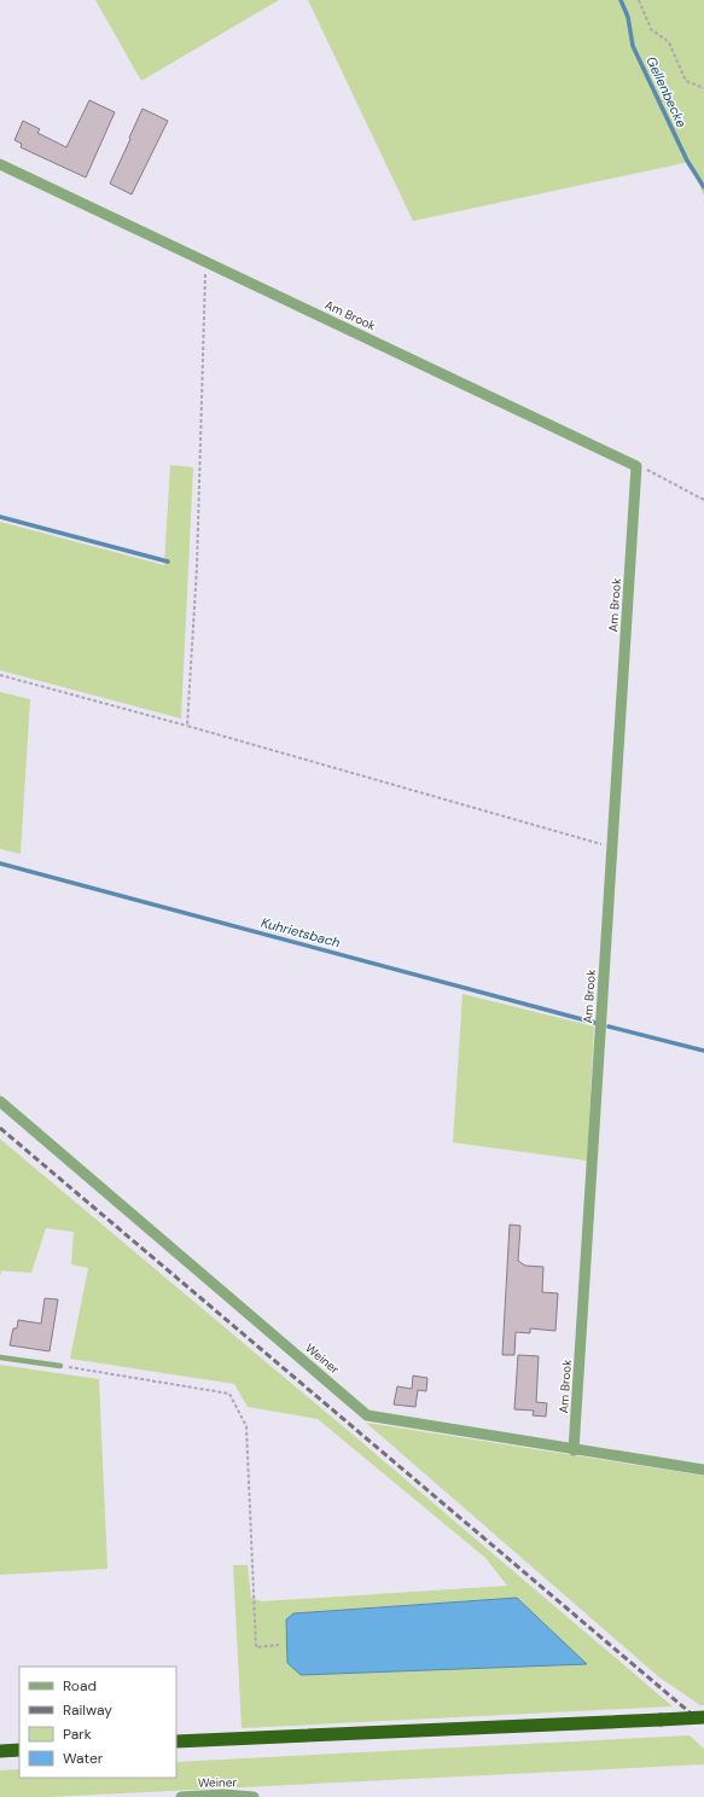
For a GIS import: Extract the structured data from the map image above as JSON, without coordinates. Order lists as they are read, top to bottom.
{
  "streets": {
    "street": ["Am Brook", "Weiner"]
  },
  "crossings": [
    ["Am Brook", "Weiner"]
  ],
  "water": ["Gellenbecke", "Kuhrietsbach"],
  "legend": [
    "Road",
    "Railway",
    "Park",
    "Water"
  ]
}
